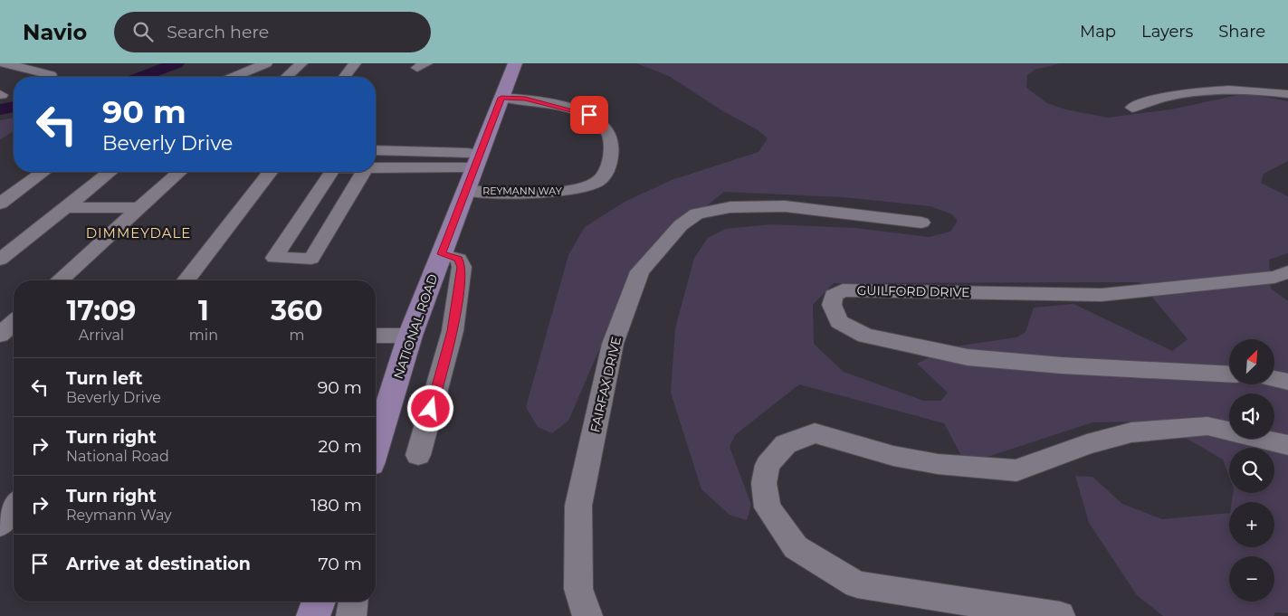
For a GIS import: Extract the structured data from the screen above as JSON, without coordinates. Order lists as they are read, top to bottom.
{
  "streets": {
    "main road": ["NATIONAL ROAD"],
    "street": ["REYMANN WAY", "GUILFORD DRIVE", "FAIRFAX DRIVE"]
  },
  "crossings": [
    ["REYMANN WAY", "NATIONAL ROAD"]
  ],
  "districts": ["DIMMEYDALE"],
  "north": "top right",
  "page": {
    "header": "Navio",
    "search": "Search here",
    "nav": ["Map", "Layers", "Share"],
    "turn": ["90 m", "Beverly Drive"],
    "eta": [
      "17:09",
      "Arrival",
      "1",
      "min",
      "360",
      "m"
    ],
    "map_buttons": ["+", "−"],
    "list": [
      {
        "name": "Turn left",
        "note": "Beverly Drive",
        "value": "90 m"
      },
      {
        "name": "Turn right",
        "note": "National Road",
        "value": "20 m"
      },
      {
        "name": "Turn right",
        "note": "Reymann Way",
        "value": "180 m"
      },
      {
        "name": "Arrive at destination",
        "value": "70 m"
      }
    ]
  }
}
